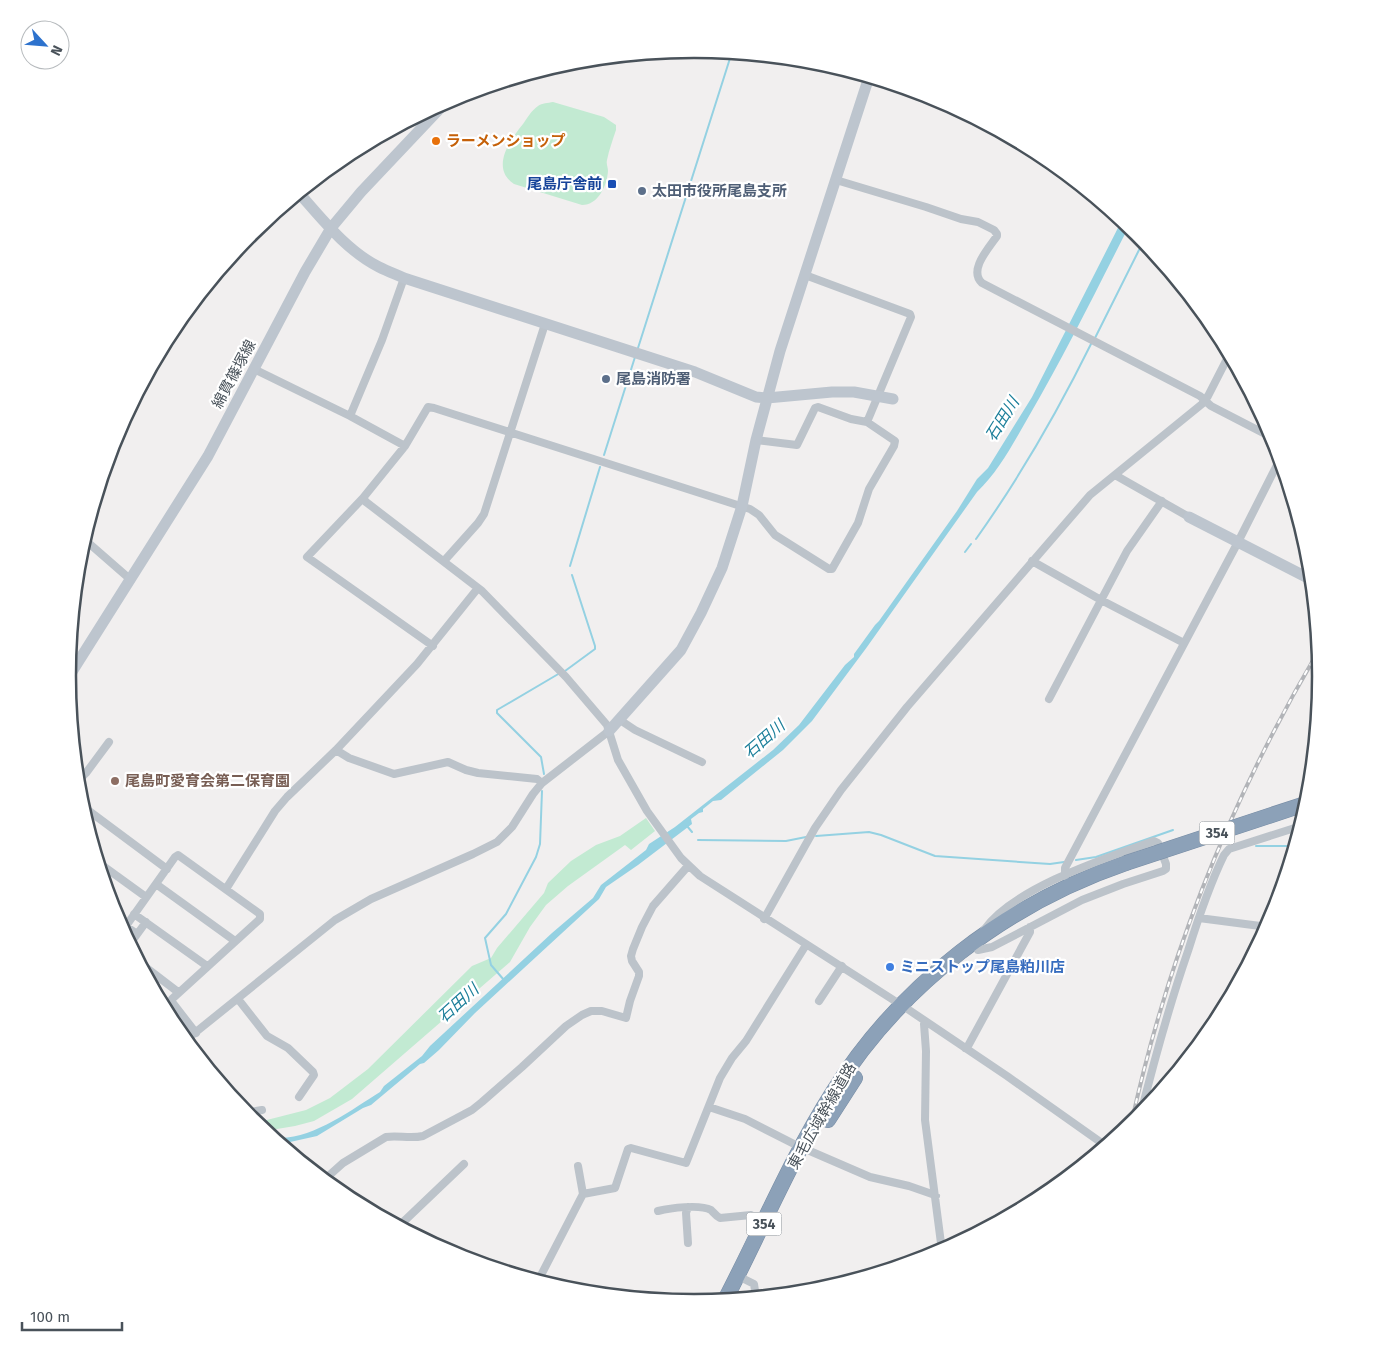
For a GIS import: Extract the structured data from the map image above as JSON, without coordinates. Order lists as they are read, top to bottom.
{
  "streets": {
    "highway": ["354", "東毛広域幹線道路"],
    "street": ["綿貫篠塚線"]
  },
  "water": ["石田川"],
  "places": {
    "other": [
      "ラーメンショップ",
      "太田市役所尾島支所",
      "尾島消防署",
      "尾島町愛育会第二保育園",
      "ミニストップ尾島粕川店"
    ],
    "transit": ["尾島庁舎前"]
  },
  "scale_bar": "100 m",
  "north": "bottom right"
}
